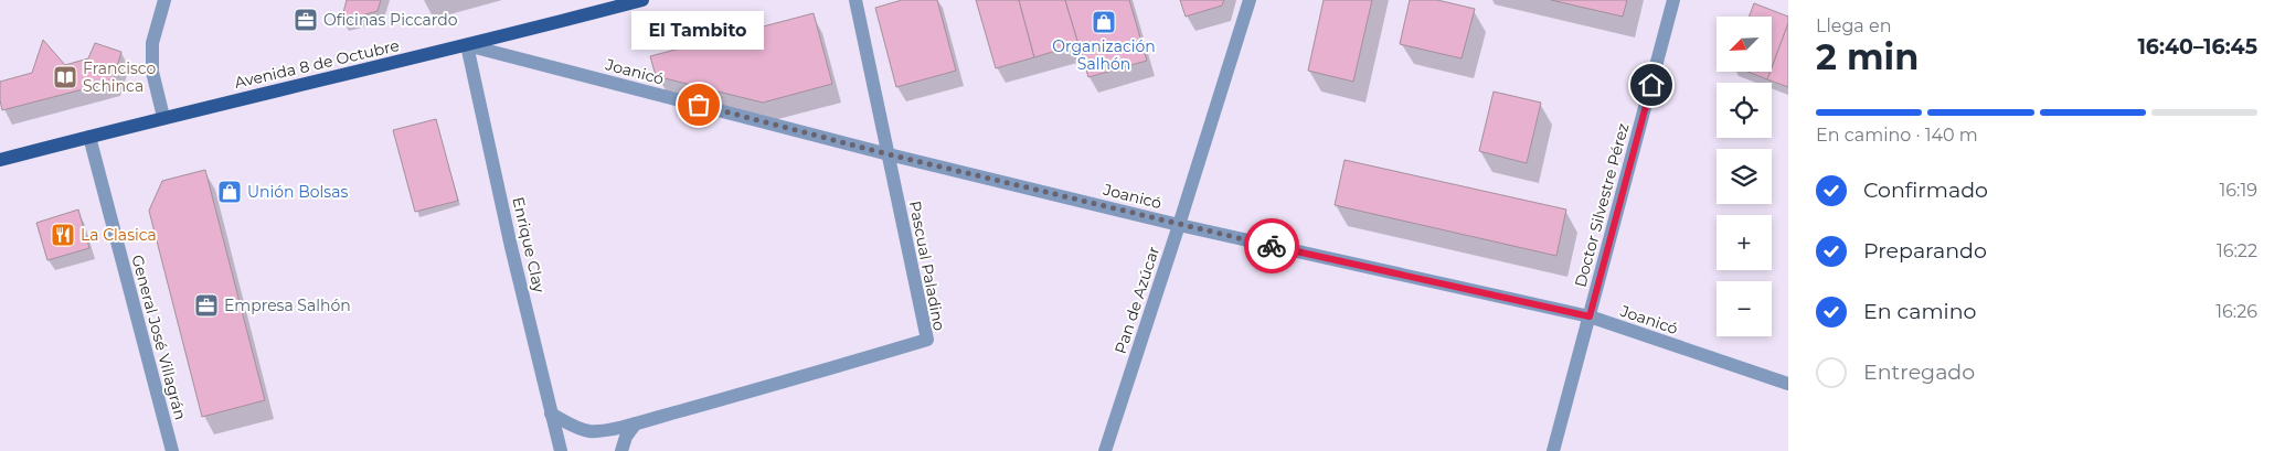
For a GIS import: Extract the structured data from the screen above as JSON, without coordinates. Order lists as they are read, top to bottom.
{
  "streets": {
    "main road": ["Avenida 8 de Octubre"],
    "street": [
      "Joanicó",
      "Doctor Silvestre Pérez",
      "Enrique Clay",
      "Pascual Paladino",
      "Pan de Azúcar",
      "General José Villagrán"
    ]
  },
  "crossings": [
    ["Avenida 8 de Octubre", "Joanicó"],
    ["Avenida 8 de Octubre", "Enrique Clay"],
    ["Avenida 8 de Octubre", "General José Villagrán"],
    ["Joanicó", "Doctor Silvestre Pérez"],
    ["Joanicó", "Enrique Clay"],
    ["Joanicó", "Pascual Paladino"],
    ["Joanicó", "Pan de Azúcar"],
    ["Enrique Clay", "Pascual Paladino"]
  ],
  "places": {
    "office": ["Oficinas Piccardo", "Empresa Salhón"],
    "shop": ["Organización Salhón", "Unión Bolsas"],
    "library": ["Francisco Schinca"],
    "other": ["El Tambito"],
    "restaurant": ["La Clasica"]
  },
  "north": "bottom left",
  "page": {
    "heading": ["2 min", "Llega en", "16:40–16:45"],
    "bubble": "El Tambito",
    "map_buttons": ["+", "−"],
    "bar": "En camino · 140 m",
    "list": [
      ["Confirmado", "16:19"],
      ["Preparando", "16:22"],
      ["En camino", "16:26"],
      "Entregado"
    ]
  }
}
